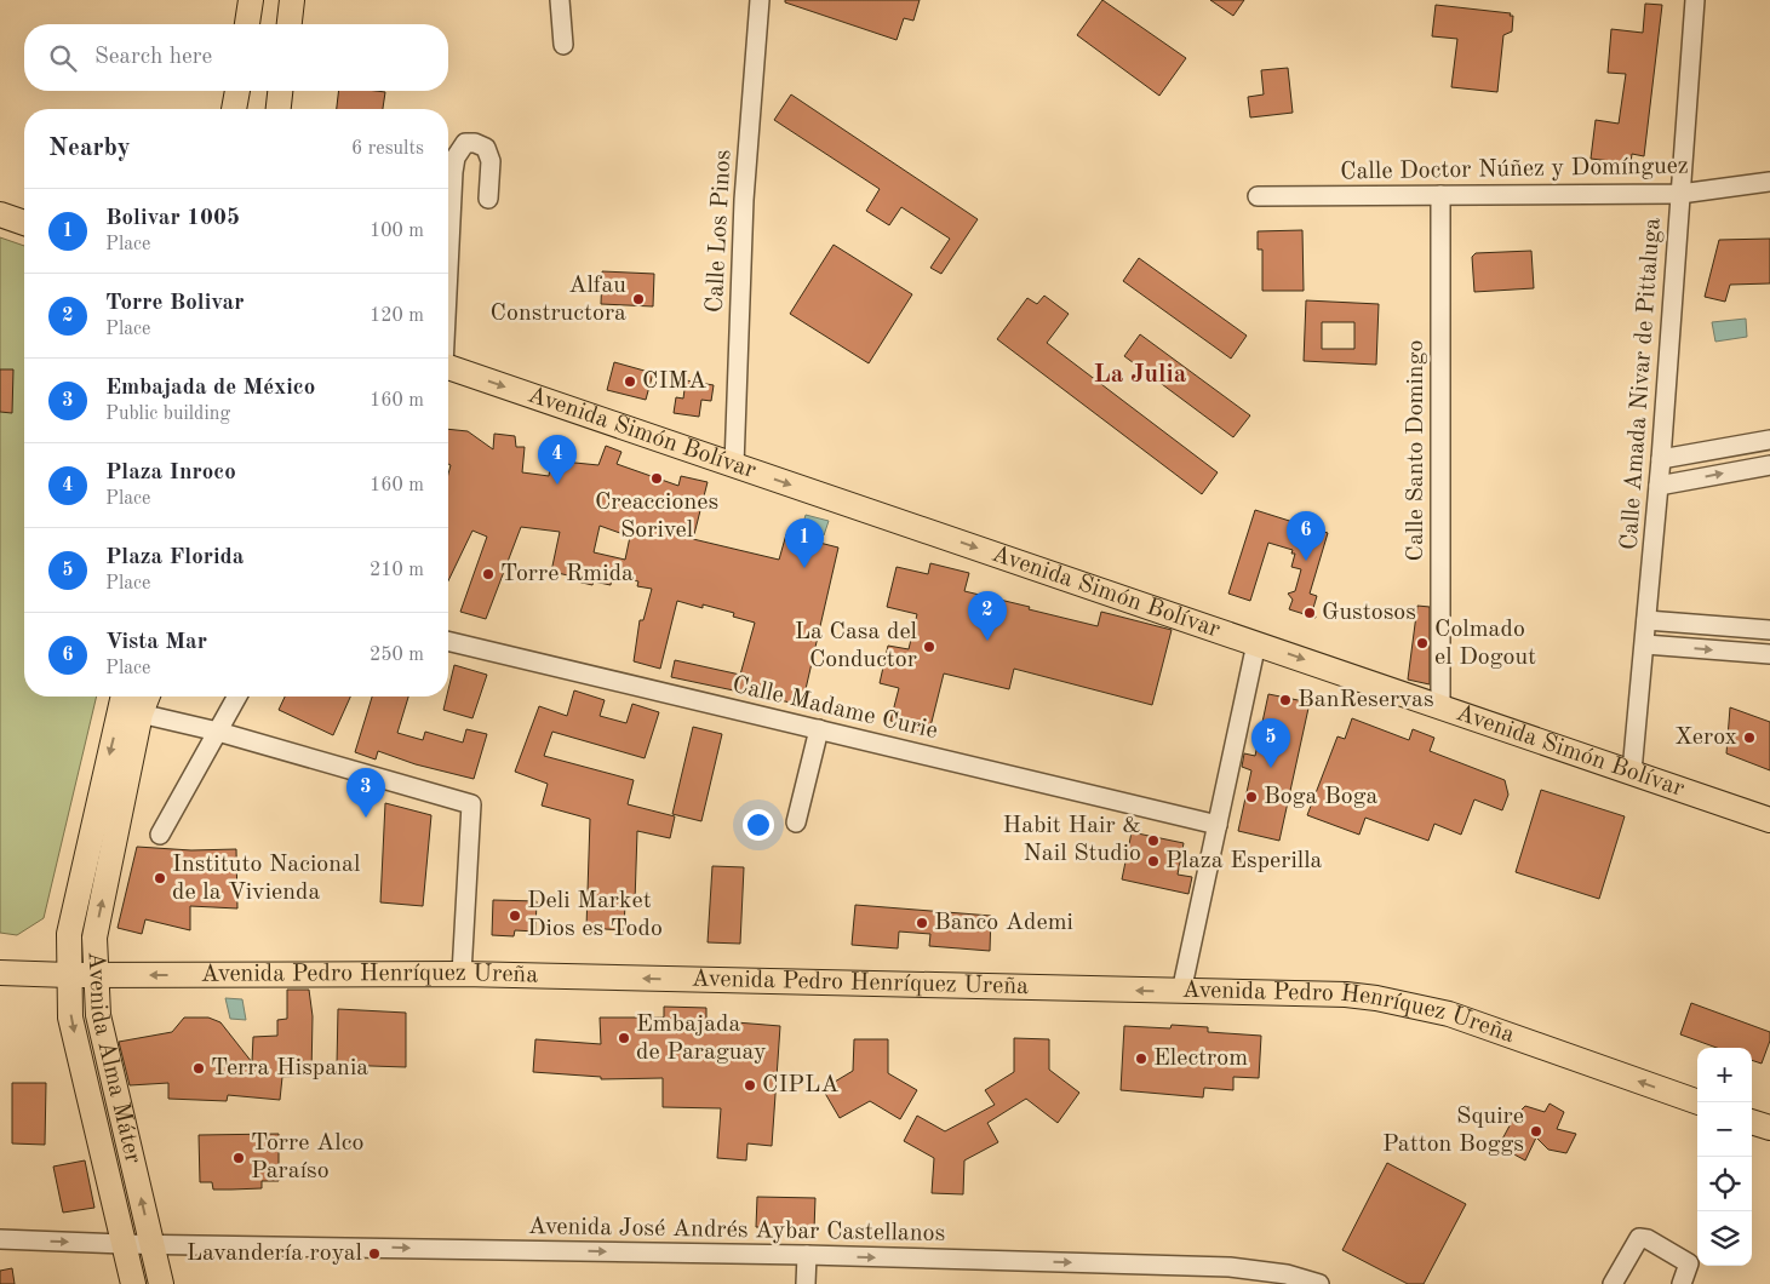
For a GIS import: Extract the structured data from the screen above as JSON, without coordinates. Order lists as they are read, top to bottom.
{
  "streets": {
    "main road": ["Avenida Simón Bolívar", "Avenida Pedro Henríquez Ureña", "Avenida Alma Máter"],
    "street": [
      "Calle Doctor Núñez y Domínguez",
      "Calle Los Pinos",
      "Calle Amada Nivar de Pittaluga",
      "Calle Santo Domingo",
      "Calle Madame Curie",
      "Avenida José Andrés Aybar Castellanos"
    ]
  },
  "crossings": [
    ["Calle Doctor Núñez y Domínguez", "Calle Amada Nivar de Pittaluga"],
    ["Calle Doctor Núñez y Domínguez", "Calle Santo Domingo"],
    ["Calle Los Pinos", "Avenida Simón Bolívar"],
    ["Calle Amada Nivar de Pittaluga", "Avenida Simón Bolívar"],
    ["Avenida Simón Bolívar", "Calle Santo Domingo"],
    ["Avenida Pedro Henríquez Ureña", "Avenida Alma Máter"],
    ["Avenida Alma Máter", "Avenida José Andrés Aybar Castellanos"]
  ],
  "one_way": ["Avenida Simón Bolívar", "Avenida Pedro Henríquez Ureña", "Avenida José Andrés Aybar Castellanos"],
  "districts": ["La Julia"],
  "places": [
    "Alfau Constructora",
    "CIMA",
    "Creacciones Sorivel",
    "Torre Rmida",
    "Gustosos",
    "Colmado el Dogout",
    "La Casa del Conductor",
    "BanReservas",
    "Xerox",
    "Boga Boga",
    "Habit Hair & Nail Studio",
    "Plaza Esperilla",
    "Instituto Nacional de la Vivienda",
    "Deli Market Dios es Todo",
    "Banco Ademi",
    "Embajada de Paraguay",
    "Electrom",
    "Terra Hispania",
    "CIPLA",
    "Squire Patton Boggs",
    "Torre Alco Paraíso",
    "Lavandería royal"
  ],
  "page": {
    "search": "Search here",
    "heading": ["Nearby", "6 results"],
    "list": [
      {
        "mark": "1",
        "name": "Bolivar 1005",
        "note": "Place",
        "value": "100 m"
      },
      {
        "mark": "2",
        "name": "Torre Bolivar",
        "note": "Place",
        "value": "120 m"
      },
      {
        "mark": "3",
        "name": "Embajada de México",
        "note": "Public building",
        "value": "160 m"
      },
      {
        "mark": "4",
        "name": "Plaza Inroco",
        "note": "Place",
        "value": "160 m"
      },
      {
        "mark": "5",
        "name": "Plaza Florida",
        "note": "Place",
        "value": "210 m"
      },
      {
        "mark": "6",
        "name": "Vista Mar",
        "note": "Place",
        "value": "250 m"
      }
    ],
    "pins": [
      "4",
      "6",
      "1",
      "2",
      "5",
      "3"
    ],
    "map_buttons": ["+", "−"]
  }
}
